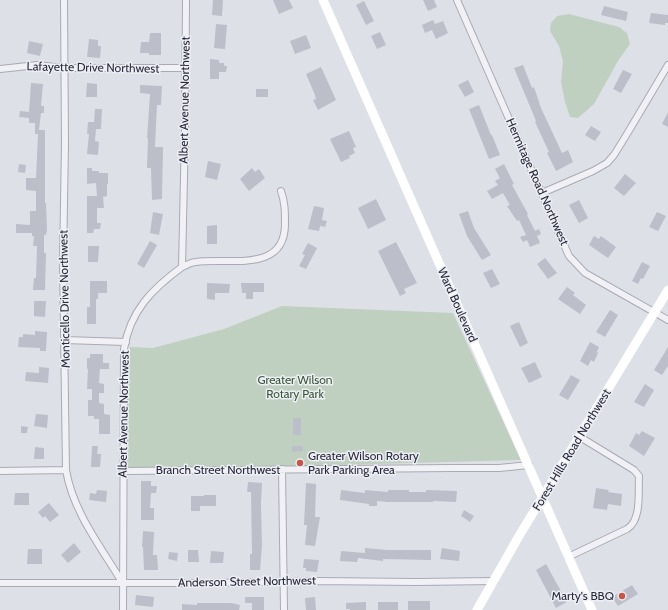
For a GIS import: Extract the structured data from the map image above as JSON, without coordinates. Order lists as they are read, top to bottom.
{
  "streets": {
    "main road": ["Ward Boulevard", "Forest Hills Road Northwest"],
    "street": [
      "Lafayette Drive Northwest",
      "Albert Avenue Northwest",
      "Hermitage Road Northwest",
      "Monticello Drive Northwest",
      "Branch Street Northwest",
      "Anderson Street Northwest"
    ]
  },
  "crossings": [
    ["Lafayette Drive Northwest", "Albert Avenue Northwest"],
    ["Lafayette Drive Northwest", "Monticello Drive Northwest"],
    ["Albert Avenue Northwest", "Monticello Drive Northwest"],
    ["Albert Avenue Northwest", "Branch Street Northwest"],
    ["Albert Avenue Northwest", "Anderson Street Northwest"],
    ["Hermitage Road Northwest", "Forest Hills Road Northwest"],
    ["Monticello Drive Northwest", "Anderson Street Northwest"],
    ["Ward Boulevard", "Forest Hills Road Northwest"],
    ["Ward Boulevard", "Branch Street Northwest"],
    ["Forest Hills Road Northwest", "Anderson Street Northwest"]
  ],
  "parks": ["Greater Wilson Rotary Park"],
  "places": ["Greater Wilson Rotary Park Parking Area", "Marty's BBQ"]
}
